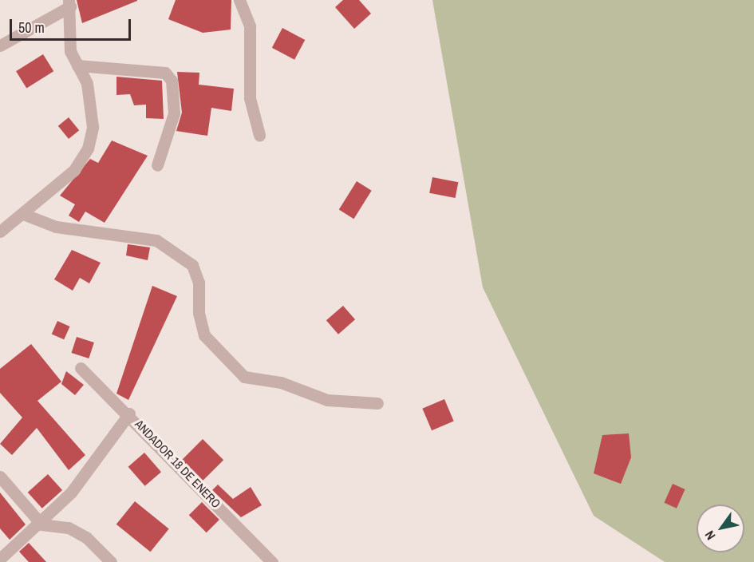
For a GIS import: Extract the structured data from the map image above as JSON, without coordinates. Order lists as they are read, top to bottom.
{
  "streets": {
    "street": ["ANDADOR 18 DE ENERO"]
  },
  "scale_bar": "50 m",
  "north": "bottom left"
}
